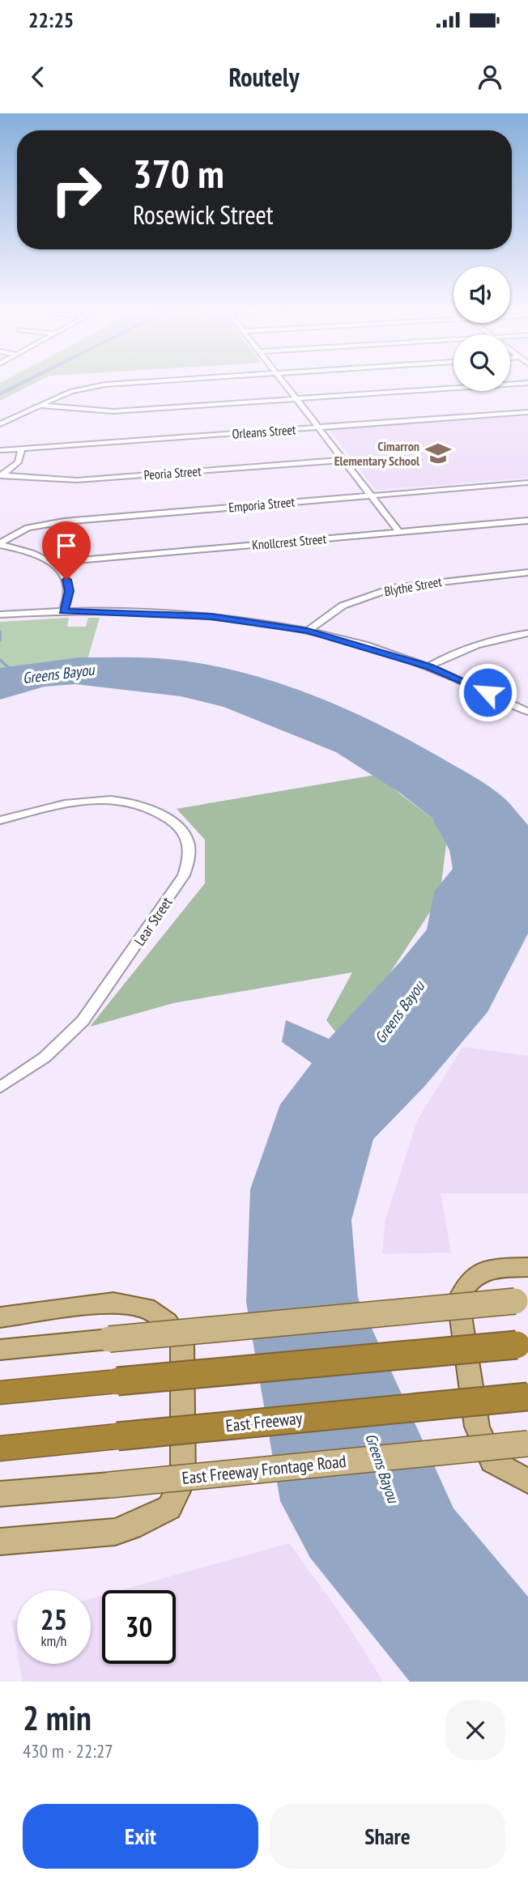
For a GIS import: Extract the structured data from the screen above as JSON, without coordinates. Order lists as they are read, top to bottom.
{
  "streets": {
    "highway": ["East Freeway"],
    "main road": ["East Freeway Frontage Road"],
    "street": [
      "Orleans Street",
      "Peoria Street",
      "Emporia Street",
      "Knollcrest Street",
      "Blythe Street",
      "Lear Street"
    ]
  },
  "water": ["Greens Bayou"],
  "places": {
    "school or university": ["Cimarron Elementary School"]
  },
  "page": {
    "status": "22:25",
    "header": "Routely",
    "turn": ["370 m", "Rosewick Street"],
    "speed": "25 km/h",
    "limit": "30",
    "heading": ["2 min", "430 m · 22:27"],
    "buttons": ["Exit", "Share"]
  }
}
